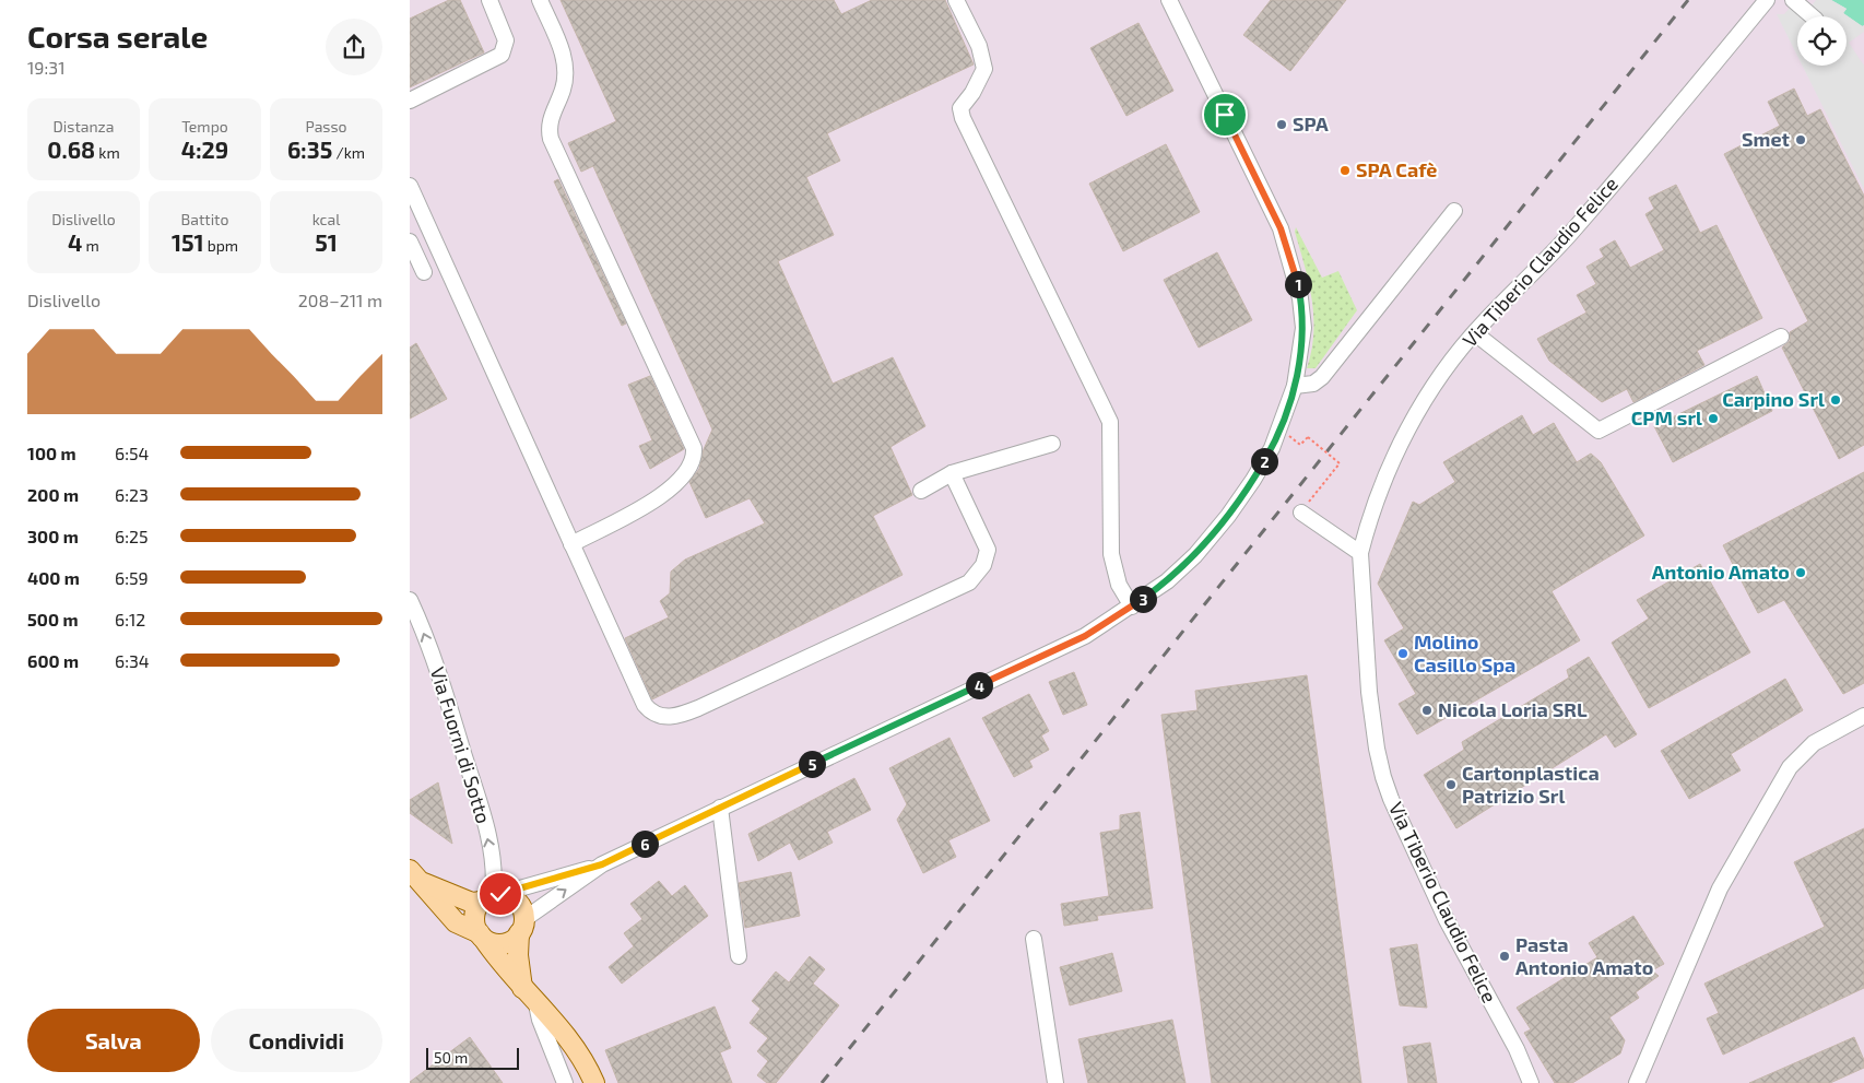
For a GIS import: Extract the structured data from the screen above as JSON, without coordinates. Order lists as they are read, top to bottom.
{
  "streets": {
    "street": ["Via Tiberio Claudio Felice", "Via Fuorni di Sotto"]
  },
  "one_way": ["Via Fuorni di Sotto"],
  "places": [
    "SPA",
    "Smet",
    "SPA Cafè",
    "Carpino Srl",
    "CPM srl",
    "Antonio Amato",
    "Molino Casillo Spa",
    "Nicola Loria SRL",
    "Cartonplastica Patrizio Srl",
    "Pasta Antonio Amato"
  ],
  "scale_bar": "50 m",
  "page": {
    "heading": ["Corsa serale", "19:31"],
    "stats": [
      ["Distanza", "0.68 km"],
      ["Tempo", "4:29"],
      ["Passo", "6:35 /km"],
      ["Dislivello", "4 m"],
      ["Battito", "151 bpm"],
      ["kcal", "51"]
    ],
    "pins": [
      "1",
      "2",
      "3",
      "4",
      "5",
      "6"
    ],
    "chart": ["Dislivello", "208–211 m"],
    "list": [
      {
        "name": "100 m",
        "note": "6:54"
      },
      {
        "name": "200 m",
        "note": "6:23"
      },
      {
        "name": "300 m",
        "note": "6:25"
      },
      {
        "name": "400 m",
        "note": "6:59"
      },
      {
        "name": "500 m",
        "note": "6:12"
      },
      {
        "name": "600 m",
        "note": "6:34"
      }
    ],
    "buttons": ["Salva", "Condividi"],
    "scale": "50 m"
  }
}
